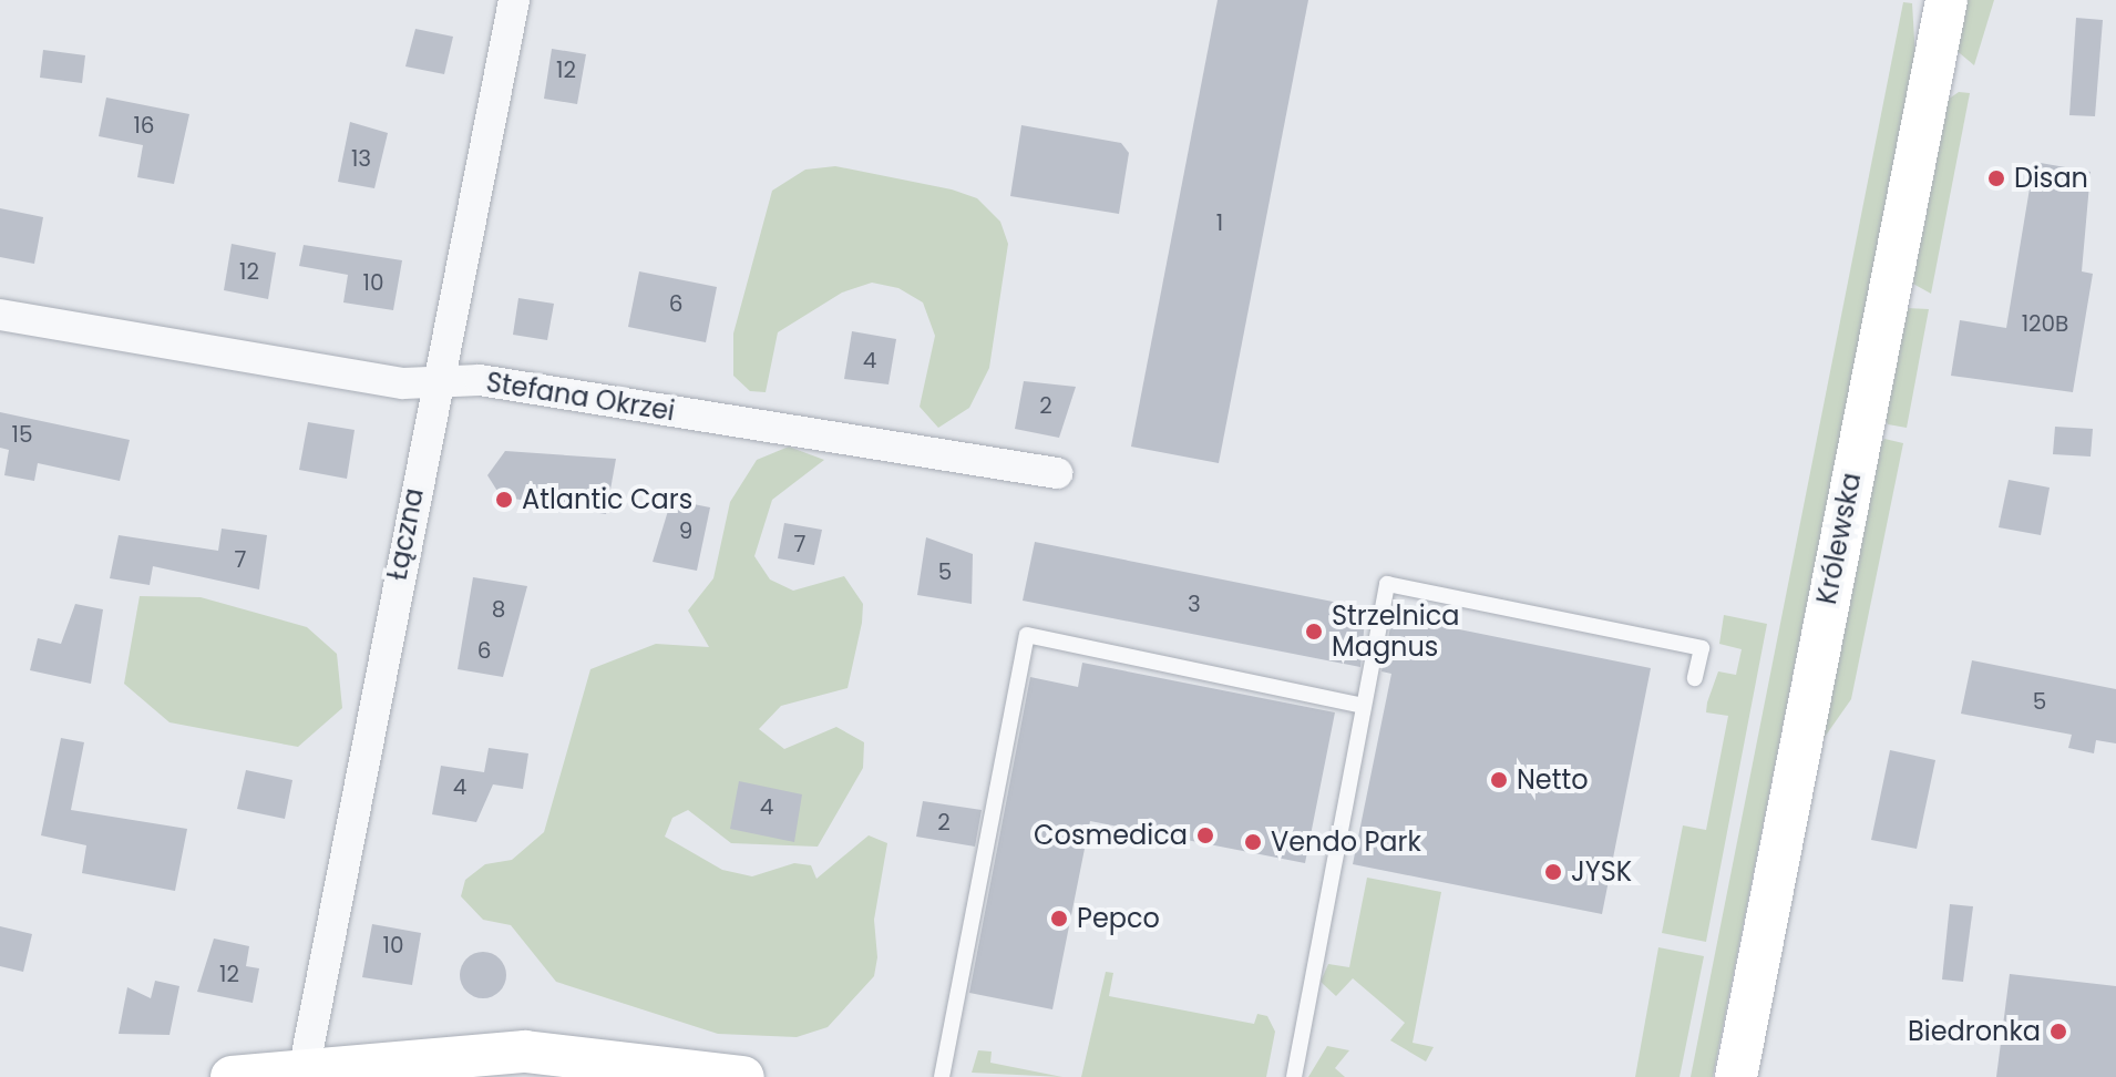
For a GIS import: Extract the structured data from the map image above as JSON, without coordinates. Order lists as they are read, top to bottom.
{
  "streets": {
    "main road": ["Królewska"],
    "street": ["Stefana Okrzei", "Łączna"]
  },
  "crossings": [
    ["Stefana Okrzei", "Łączna"]
  ],
  "places": [
    "Disan",
    "Atlantic Cars",
    "Strzelnica Magnus",
    "Netto",
    "Cosmedica",
    "Vendo Park",
    "JYSK",
    "Pepco",
    "Biedronka"
  ],
  "house_numbers": [
    "12",
    "16",
    "13",
    "1",
    "12",
    "10",
    "6",
    "120B",
    "4",
    "2",
    "15",
    "9",
    "7",
    "7",
    "5",
    "3",
    "8",
    "6",
    "5",
    "4",
    "4",
    "2",
    "10",
    "12"
  ]
}
